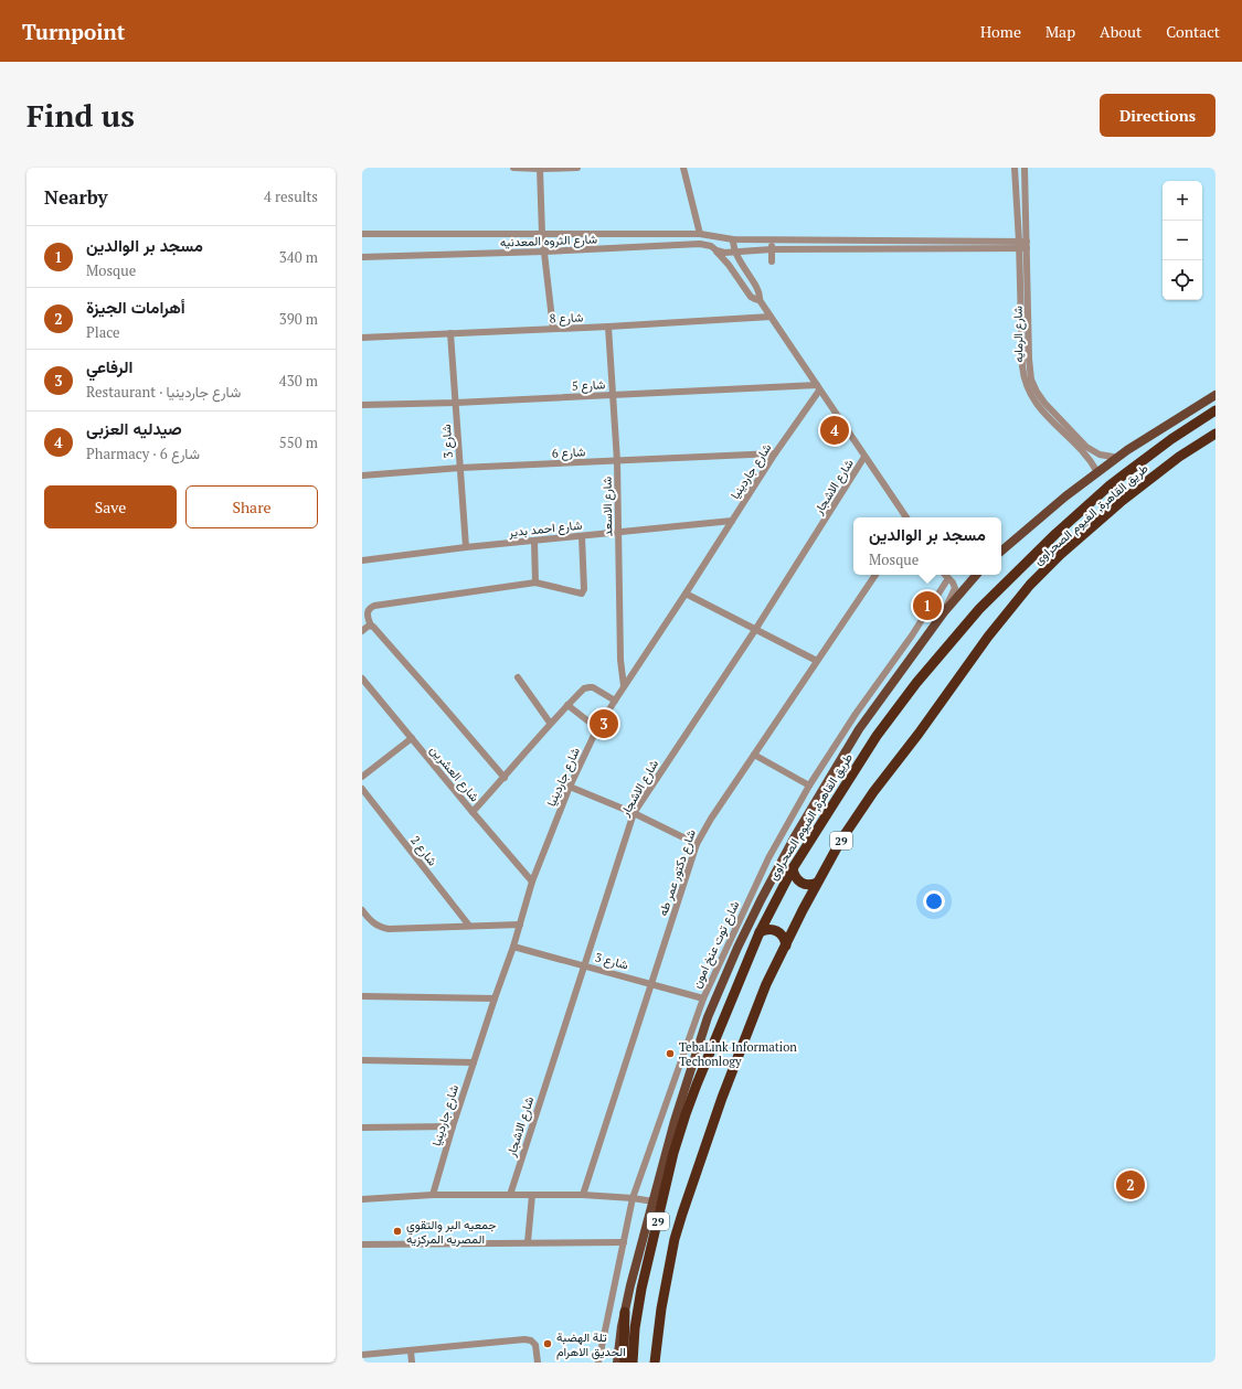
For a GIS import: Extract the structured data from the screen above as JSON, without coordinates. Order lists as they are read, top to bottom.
{
  "streets": {
    "highway": ["طريق القاهرة, الفيوم الصحراوى", "29"],
    "street": [
      "شارع الثروه المعدنيه",
      "شارع 8",
      "شارع الرمايه",
      "شارع 5",
      "شارع 3",
      "شارع 6",
      "شارع جاردينيا",
      "شارع الاشجار",
      "شارع الاسعد",
      "شارع احمد بدير",
      "شارع العشرين",
      "شارع 2",
      "شارع دكتور عمر طه",
      "شارع توت عنخ امون"
    ]
  },
  "crossings": [
    ["شارع الثروه المعدنيه", "شارع الرمايه"],
    ["شارع 8", "شارع 3"],
    ["شارع 8", "شارع الاسعد"],
    ["شارع 5", "شارع 3"],
    ["شارع 5", "شارع جاردينيا"],
    ["شارع 5", "شارع الاسعد"],
    ["شارع 3", "شارع 6"],
    ["شارع 3", "شارع جاردينيا"],
    ["شارع 3", "شارع الاشجار"],
    ["شارع 3", "شارع احمد بدير"],
    ["شارع 3", "شارع دكتور عمر طه"],
    ["شارع 3", "شارع توت عنخ امون"],
    ["شارع 6", "شارع جاردينيا"],
    ["شارع 6", "شارع الاسعد"],
    ["شارع جاردينيا", "شارع الاسعد"],
    ["شارع جاردينيا", "شارع احمد بدير"],
    ["شارع جاردينيا", "شارع العشرين"],
    ["شارع الاسعد", "شارع احمد بدير"]
  ],
  "places": ["TebaLink Information Techonlogy", "جمعيه البر والتقوي المصريه المركزيه", "تلة الهضبة الحديق الاهرام"],
  "page": {
    "header": "Turnpoint",
    "nav": [
      "Home",
      "Map",
      "About",
      "Contact"
    ],
    "buttons": [
      "Directions",
      ["Save", "Share"]
    ],
    "title": "Find us",
    "heading": ["Nearby", "4 results"],
    "map_buttons": ["+", "−"],
    "list": [
      {
        "mark": "1",
        "name": "مسجد بر الوالدين",
        "note": "Mosque",
        "value": "340 m"
      },
      {
        "mark": "2",
        "name": "أهرامات الجيزة",
        "note": "Place",
        "value": "390 m"
      },
      {
        "mark": "3",
        "name": "الرفاعي",
        "note": "Restaurant · شارع جاردينيا",
        "value": "430 m"
      },
      {
        "mark": "4",
        "name": "صيدليه العزبى",
        "note": "Pharmacy · شارع 6",
        "value": "550 m"
      }
    ],
    "pins": [
      "4",
      "1",
      "3",
      "2"
    ],
    "popup": ["مسجد بر الوالدين", "Mosque"]
  }
}
